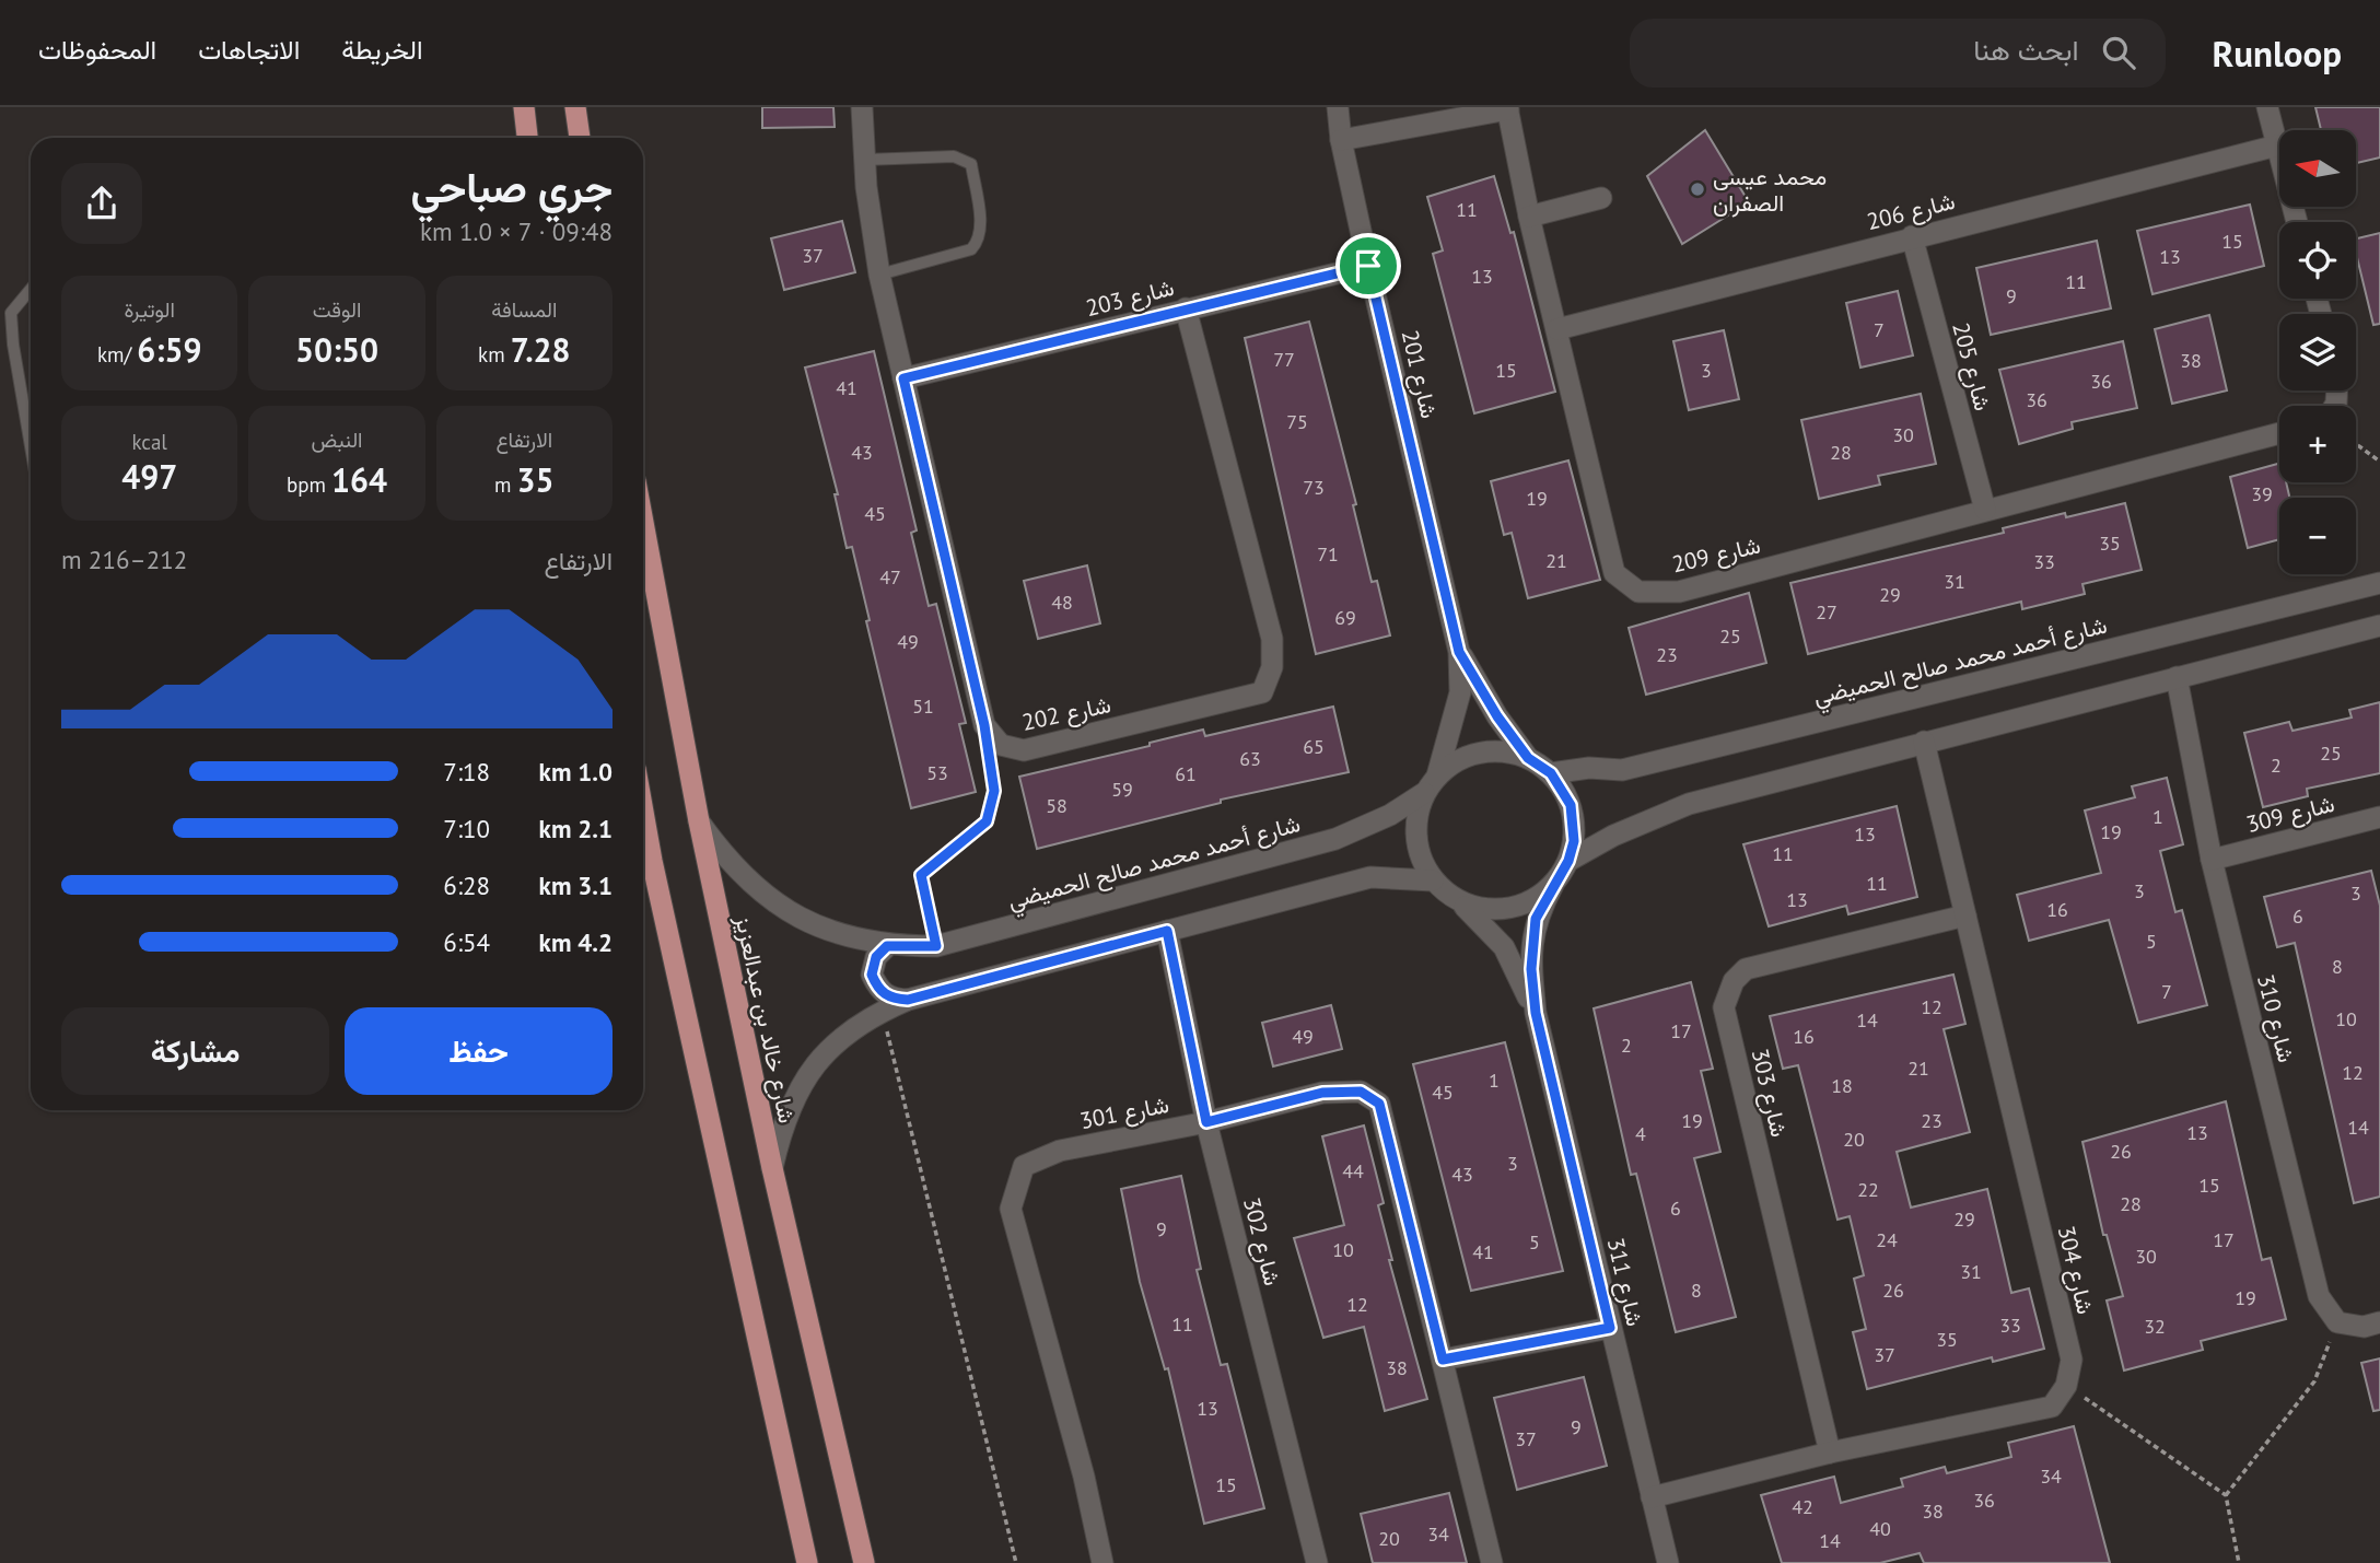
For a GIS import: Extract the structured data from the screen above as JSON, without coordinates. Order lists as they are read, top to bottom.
{
  "streets": {
    "main road": ["شارع خالد بن عبدالعزيز"],
    "street": [
      "شارع 206",
      "شارع 203",
      "شارع 205",
      "شارع 201",
      "شارع 209",
      "شارع أحمد محمد صالح الحميضي",
      "شارع 202",
      "شارع 309",
      "شارع 310",
      "شارع 303",
      "شارع 301",
      "شارع 302",
      "شارع 304",
      "شارع 311"
    ]
  },
  "crossings": [
    ["شارع 206", "شارع 205"],
    ["شارع 206", "شارع 209"],
    ["شارع 203", "شارع 201"],
    ["شارع 203", "شارع 202"],
    ["شارع 205", "شارع 209"],
    ["شارع 201", "شارع 209"],
    ["شارع 201", "شارع أحمد محمد صالح الحميضي"],
    ["شارع 201", "شارع 311"],
    ["شارع أحمد محمد صالح الحميضي", "شارع خالد بن عبدالعزيز"],
    ["شارع أحمد محمد صالح الحميضي", "شارع 311"],
    ["شارع 309", "شارع 310"],
    ["شارع 303", "شارع 304"],
    ["شارع 301", "شارع 302"]
  ],
  "places": ["محمد عيسى الصفران"],
  "house_numbers": [
    "11",
    "15",
    "37",
    "13",
    "13",
    "11",
    "9",
    "7",
    "77",
    "38",
    "15",
    "3",
    "36",
    "41",
    "36",
    "75",
    "30",
    "43",
    "28",
    "73",
    "39",
    "19",
    "45",
    "35",
    "71",
    "21",
    "33",
    "47",
    "31",
    "29",
    "48",
    "27",
    "69",
    "25",
    "49",
    "23",
    "51",
    "65",
    "25",
    "63",
    "2",
    "53",
    "61",
    "59",
    "58",
    "1",
    "19",
    "13",
    "11",
    "11",
    "3",
    "3",
    "13",
    "16",
    "6",
    "5",
    "8",
    "7",
    "12",
    "10",
    "14",
    "17",
    "49",
    "16",
    "2",
    "21",
    "12",
    "1",
    "18",
    "45",
    "19",
    "23",
    "14",
    "13",
    "4",
    "20",
    "26",
    "3",
    "44",
    "43",
    "15",
    "22",
    "28",
    "6",
    "29",
    "9",
    "24",
    "17",
    "5",
    "10",
    "41",
    "30",
    "31",
    "8",
    "26",
    "19",
    "12",
    "11",
    "33",
    "32",
    "35",
    "37",
    "38",
    "13",
    "9",
    "37",
    "34",
    "15",
    "36",
    "42",
    "38",
    "40",
    "34",
    "20",
    "14"
  ],
  "north": "left",
  "page": {
    "header": "Runloop",
    "search": "ابحث هنا",
    "nav": ["الخريطة", "الاتجاهات", "المحفوظات"],
    "map_buttons": ["+", "−"],
    "heading": ["جري صباحي", "09:48 · 7 × 1.0 km"],
    "stats": [
      ["المسافة", "7.28 km"],
      ["الوقت", "50:50"],
      ["الوتيرة", "6:59 /km"],
      ["الارتفاع", "35 m"],
      ["النبض", "164 bpm"],
      ["kcal", "497"]
    ],
    "chart": ["الارتفاع", "212–216 m"],
    "list": [
      {
        "name": "1.0 km",
        "note": "7:18"
      },
      {
        "name": "2.1 km",
        "note": "7:10"
      },
      {
        "name": "3.1 km",
        "note": "6:28"
      },
      {
        "name": "4.2 km",
        "note": "6:54"
      }
    ],
    "buttons": ["حفظ", "مشاركة"]
  }
}
